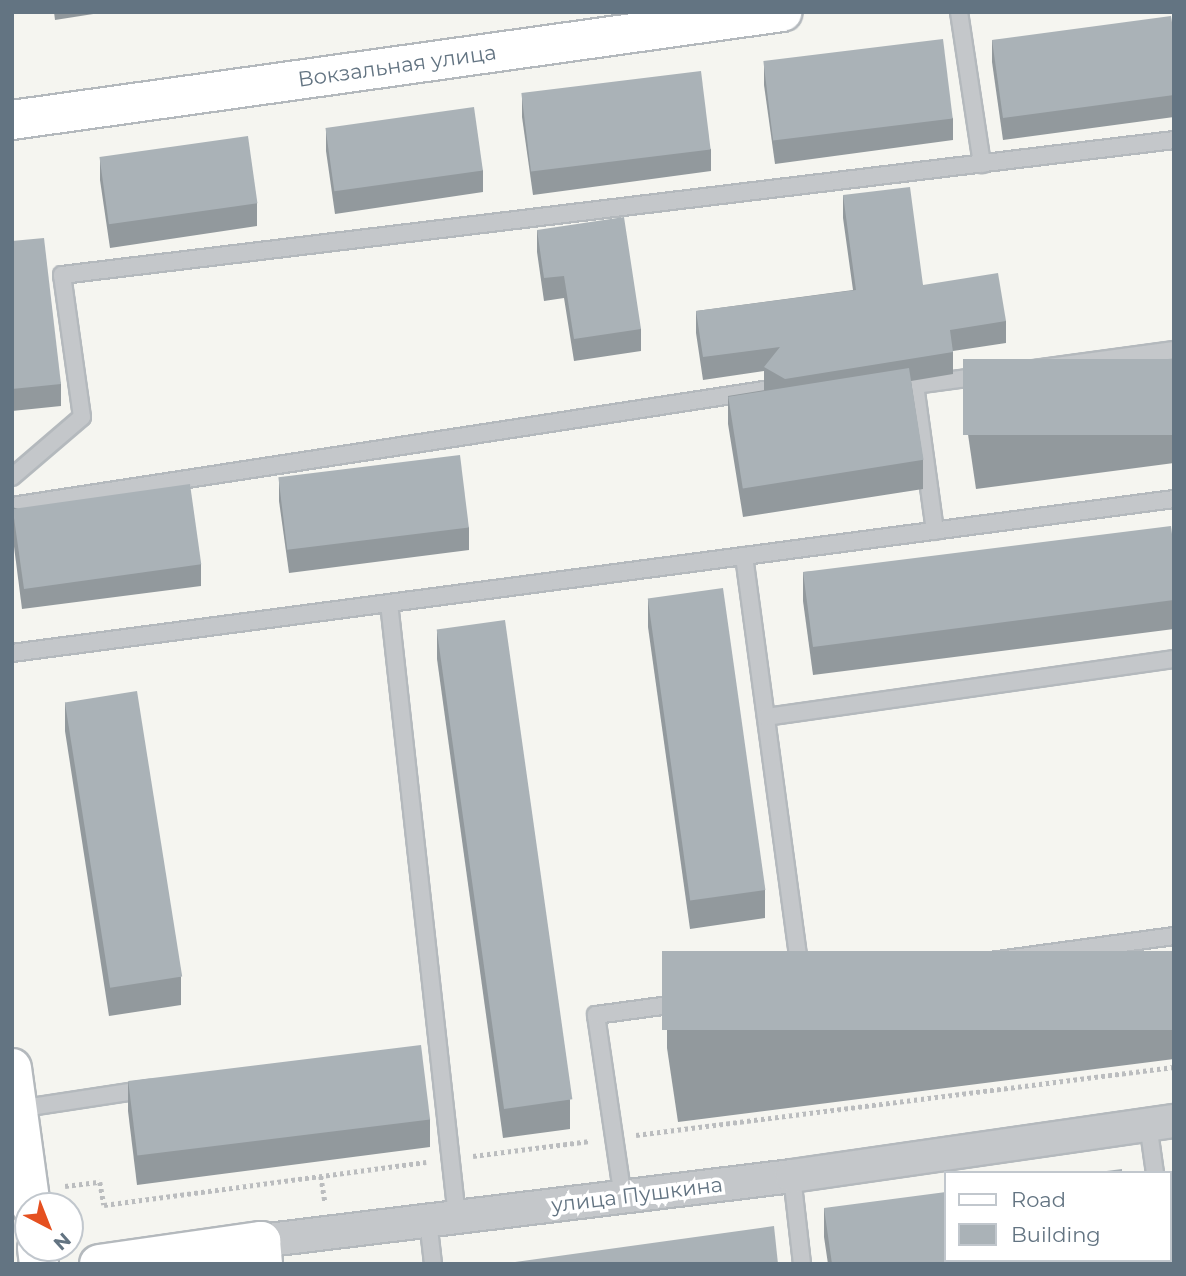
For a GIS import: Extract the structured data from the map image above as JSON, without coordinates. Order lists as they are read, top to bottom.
{
  "streets": {
    "main road": ["Вокзальная улица", "улица Пушкина"]
  },
  "legend": ["Road", "Building"],
  "north": "bottom right"
}
